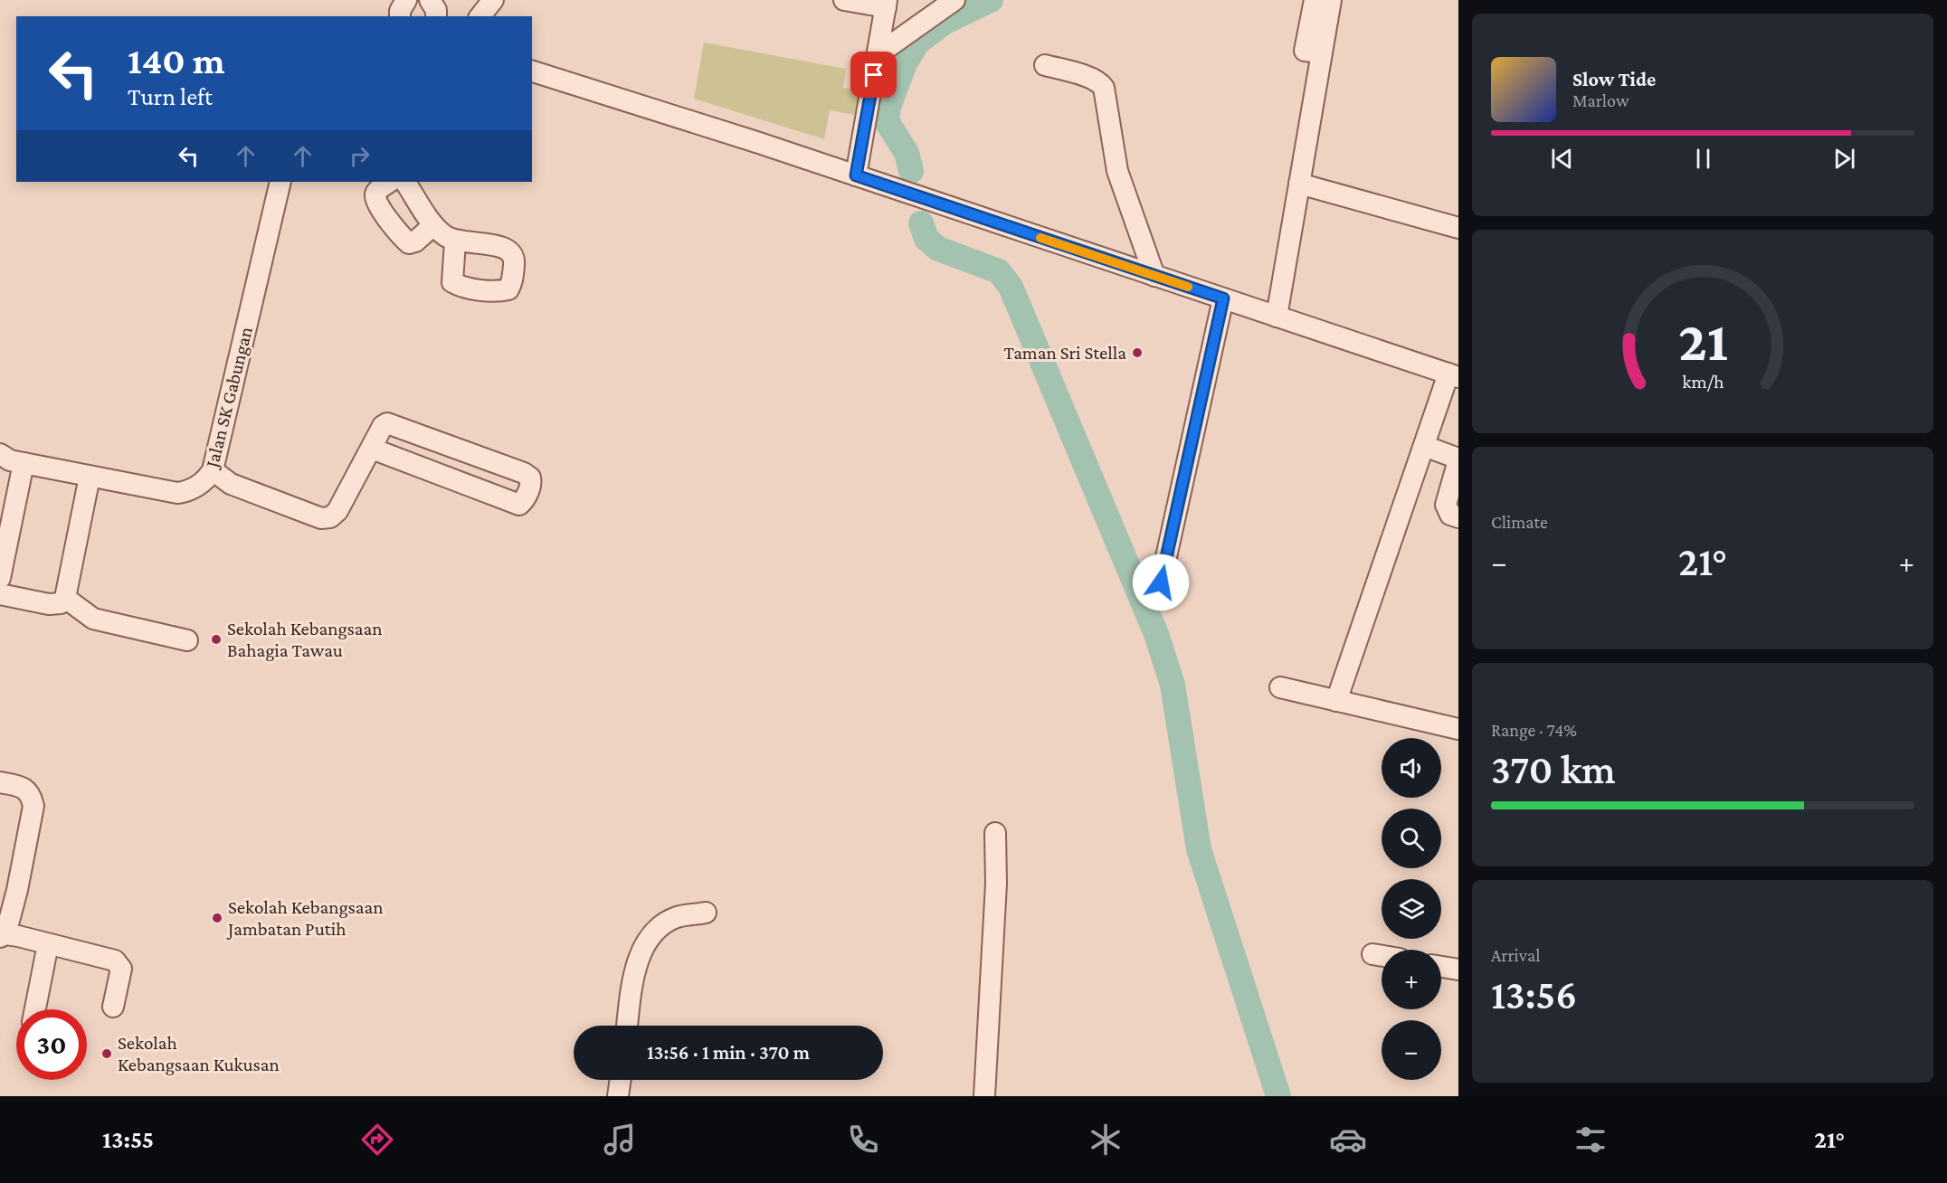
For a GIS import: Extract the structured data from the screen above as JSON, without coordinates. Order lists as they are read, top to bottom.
{
  "streets": {
    "street": ["Jalan SK Gabungan"]
  },
  "places": [
    "Taman Sri Stella",
    "Sekolah Kebangsaan Bahagia Tawau",
    "Sekolah Kebangsaan Jambatan Putih",
    "Sekolah Kebangsaan Kukusan"
  ],
  "page": {
    "turn": ["140 m", "Turn left"],
    "song": ["Slow Tide", "Marlow"],
    "tile": [
      "Climate",
      ["Range · 74%", "370 km"],
      ["Arrival", "13:56"]
    ],
    "heat": ["−", "21°", "+"],
    "map_buttons": ["+", "−"],
    "limit": "30",
    "trip": "13:56 · 1 min · 370 m",
    "tabs": ["13:55", "21°"],
    "gauge": ["21", "km/h"]
  }
}
